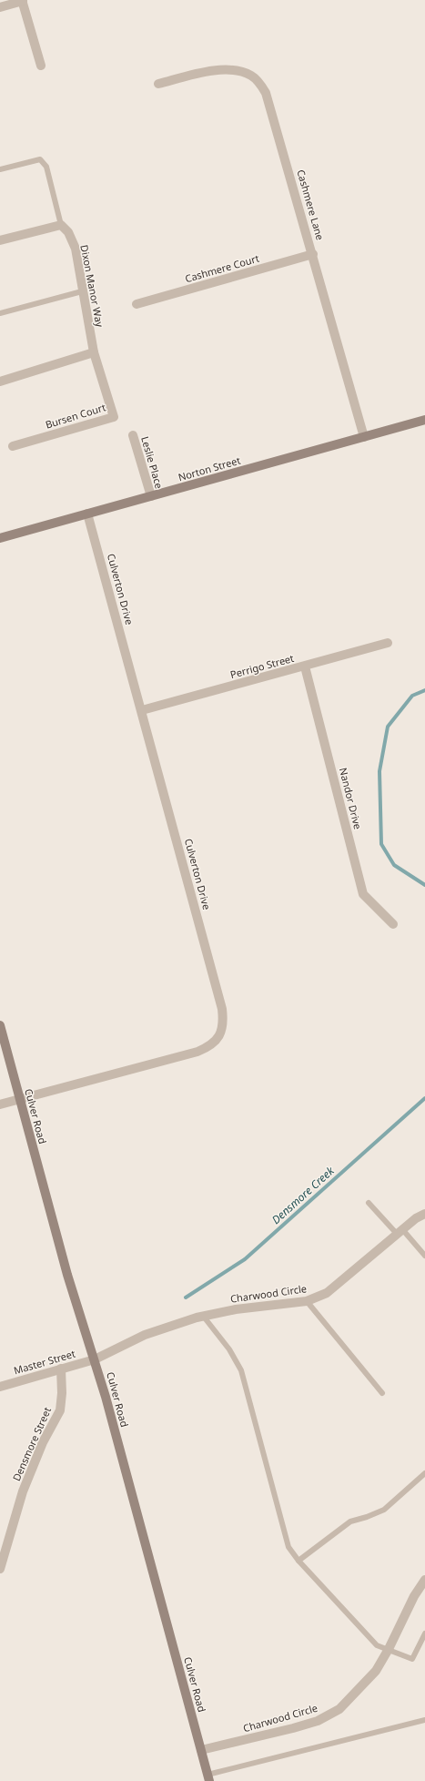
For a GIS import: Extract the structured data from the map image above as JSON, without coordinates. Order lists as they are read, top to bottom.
{
  "streets": {
    "main road": ["Norton Street", "Culver Road"],
    "street": [
      "Cashmere Lane",
      "Cashmere Court",
      "Dixon Manor Way",
      "Bursen Court",
      "Leslie Place",
      "Culverton Drive",
      "Perrigo Street",
      "Nandor Drive",
      "Charwood Circle",
      "Master Street",
      "Densmore Street"
    ]
  },
  "crossings": [
    ["Cashmere Lane", "Cashmere Court"],
    ["Cashmere Lane", "Norton Street"],
    ["Dixon Manor Way", "Bursen Court"],
    ["Leslie Place", "Norton Street"],
    ["Norton Street", "Culverton Drive"],
    ["Culverton Drive", "Perrigo Street"],
    ["Culverton Drive", "Culver Road"],
    ["Perrigo Street", "Nandor Drive"],
    ["Culver Road", "Charwood Circle"],
    ["Culver Road", "Master Street"],
    ["Charwood Circle", "Master Street"],
    ["Master Street", "Densmore Street"]
  ],
  "water": ["Densmore Creek"]
}
